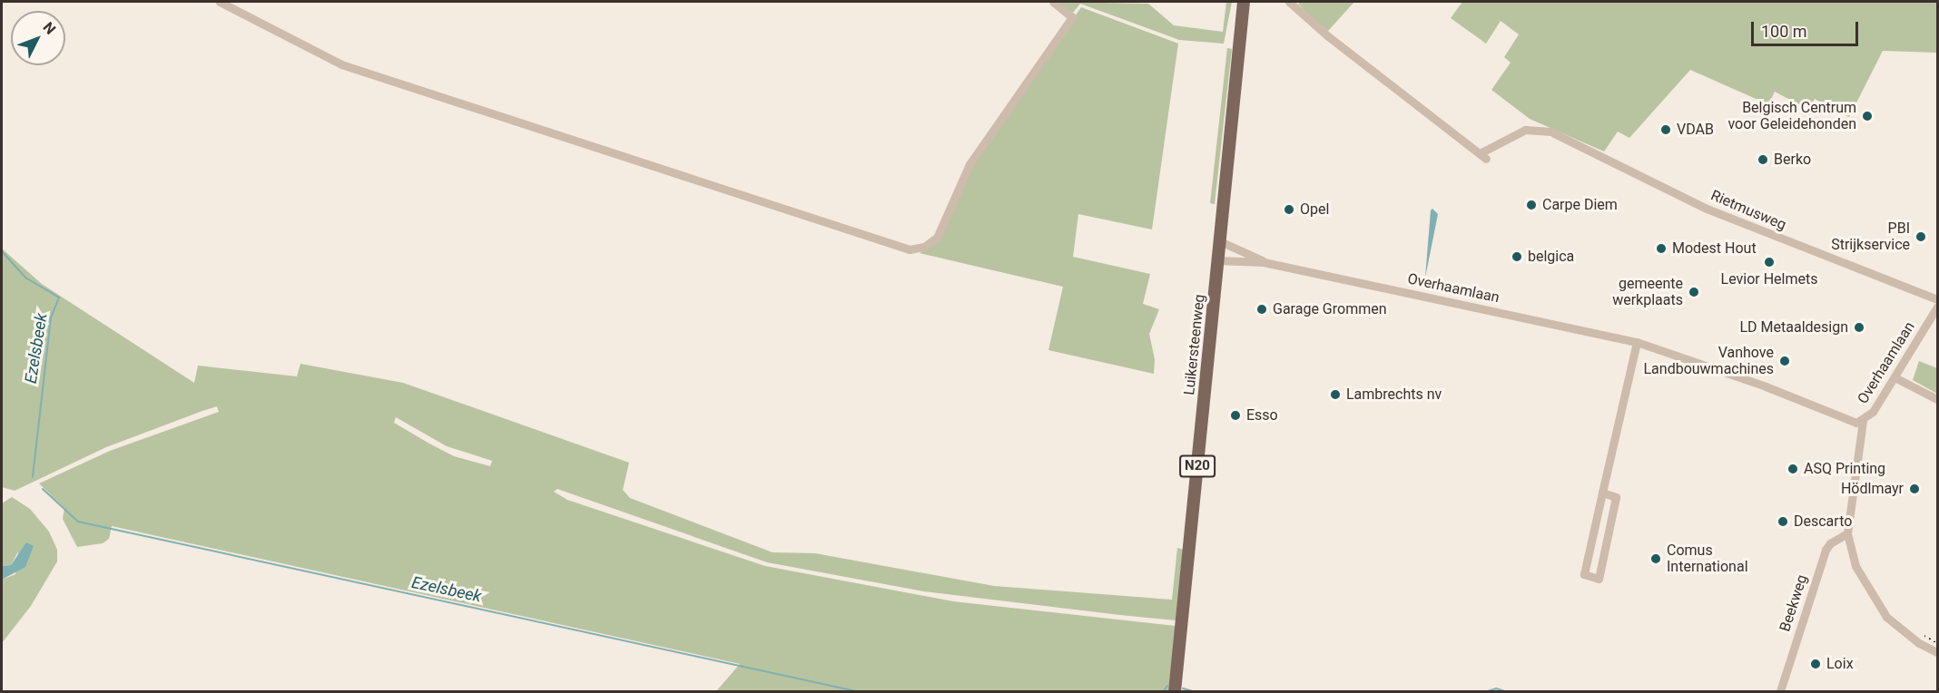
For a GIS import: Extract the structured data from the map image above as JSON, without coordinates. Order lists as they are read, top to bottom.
{
  "streets": {
    "main road": ["Luikersteenweg", "N20"],
    "street": ["Rietmusweg", "Overhaamlaan", "Beekweg"]
  },
  "crossings": [
    ["Overhaamlaan", "Luikersteenweg"]
  ],
  "water": ["Ezelsbeek"],
  "places": [
    "Belgisch Centrum voor Geleidehonden",
    "VDAB",
    "Berko",
    "Carpe Diem",
    "Opel",
    "PBI Strijkservice",
    "Modest Hout",
    "belgica",
    "Levior Helmets",
    "gemeente werkplaats",
    "Garage Grommen",
    "LD Metaaldesign",
    "Vanhove Landbouwmachines",
    "Lambrechts nv",
    "Esso",
    "ASQ Printing",
    "Hödlmayr",
    "Descarto",
    "Comus International",
    "Loix"
  ],
  "scale_bar": "100 m",
  "north": "top right"
}
